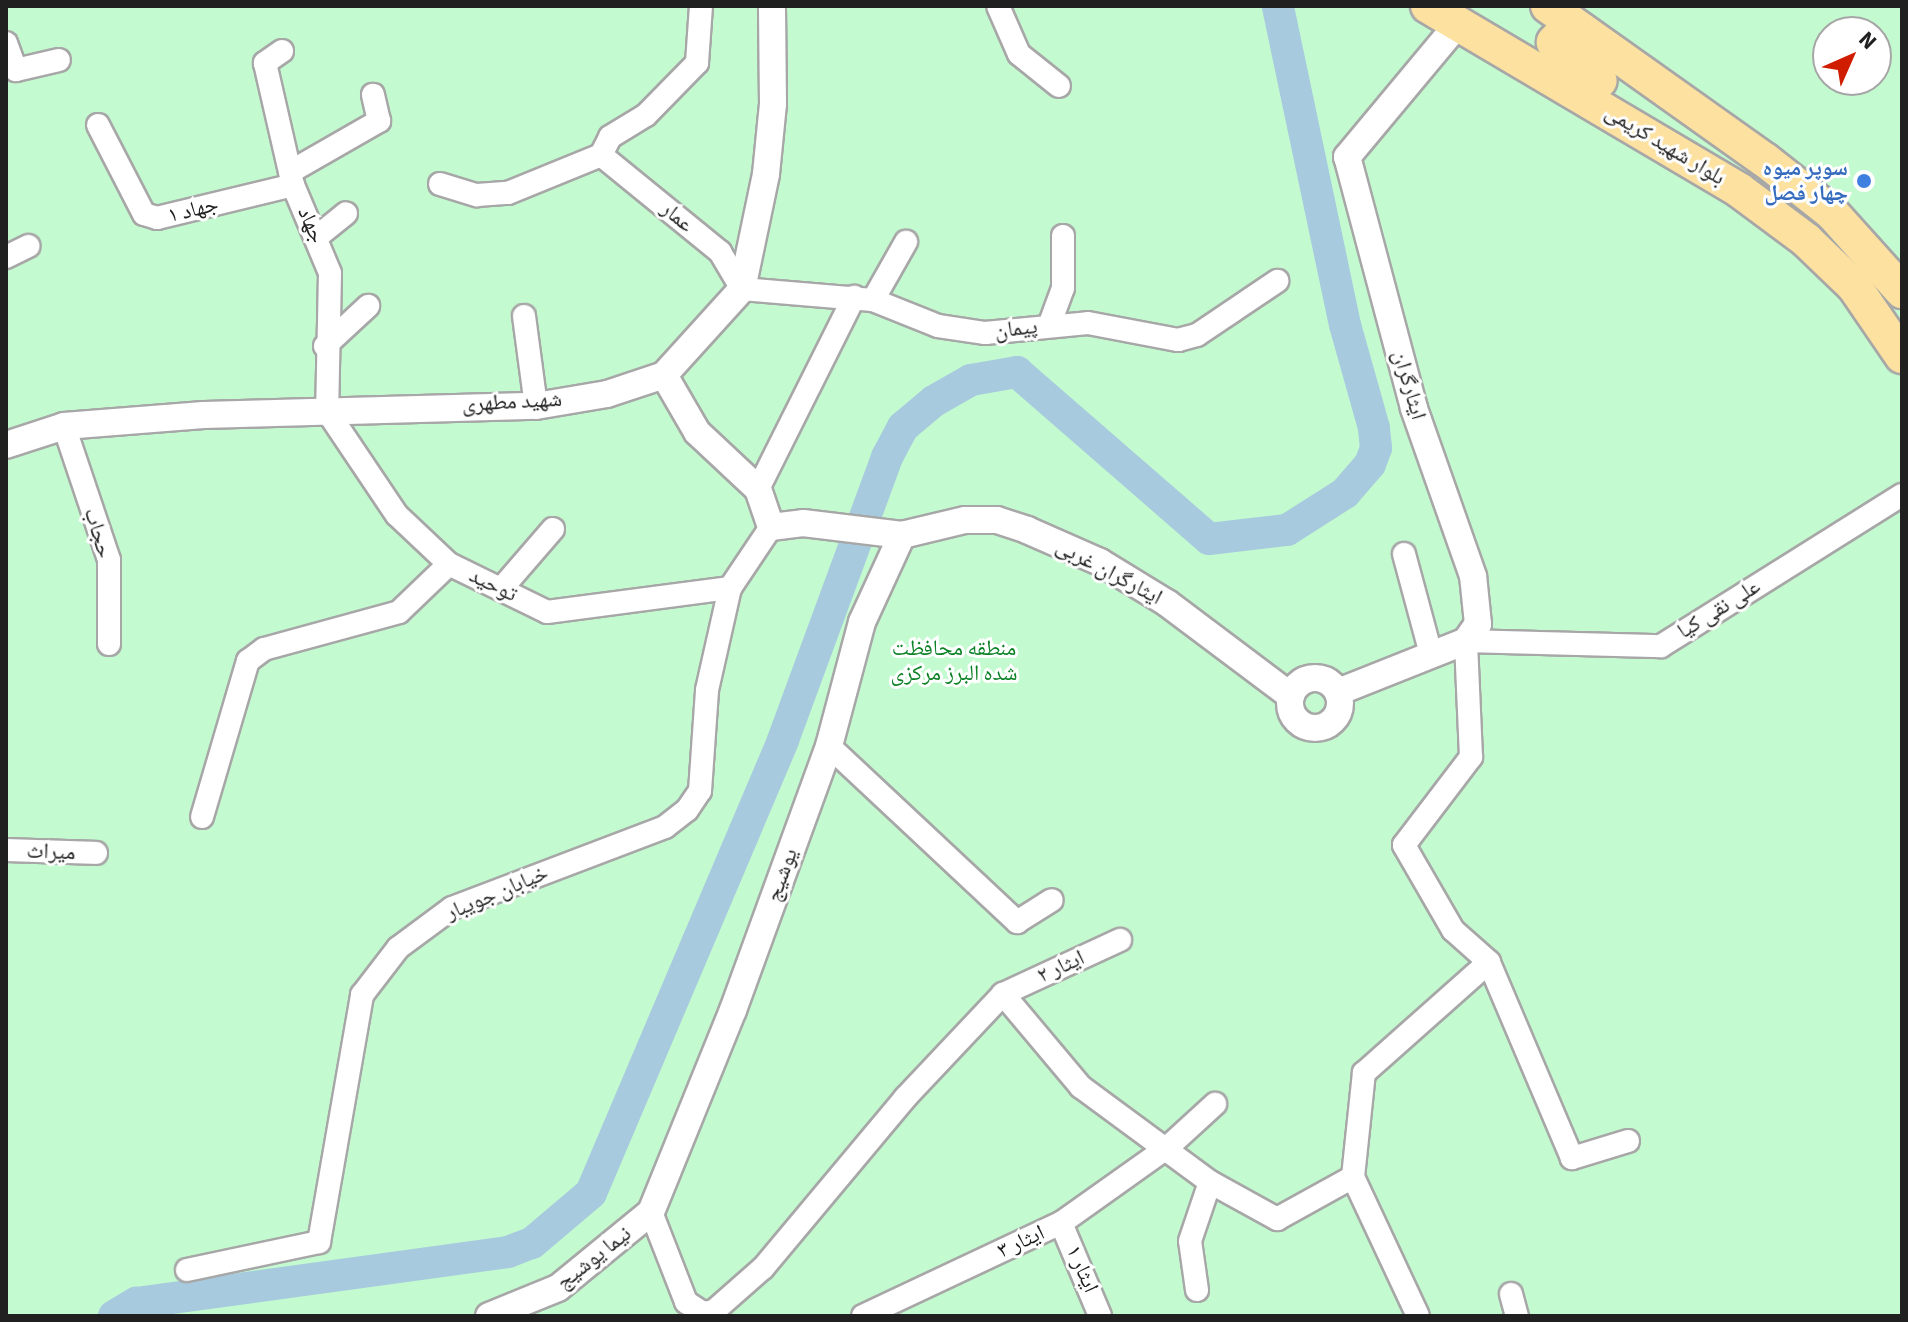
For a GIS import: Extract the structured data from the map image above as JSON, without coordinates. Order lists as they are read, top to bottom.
{
  "streets": {
    "main road": ["بلوار شهید کریمی"],
    "street": [
      "جهاد ۱",
      "عمار",
      "جهاد",
      "پیمان",
      "ایثارگران",
      "شهید مطهری",
      "حجاب",
      "ایثارگران غربی",
      "توحید",
      "علی نقی کیا",
      "میراث",
      "یوشیج",
      "خیابان جویبار",
      "ایثار ۲",
      "ایثار ۳",
      "نیما یوشیج",
      "ایثار ۱"
    ]
  },
  "crossings": [
    ["بلوار شهید کریمی", "ایثارگران"],
    ["جهاد ۱", "جهاد"],
    ["عمار", "پیمان"],
    ["عمار", "شهید مطهری"],
    ["جهاد", "شهید مطهری"],
    ["جهاد", "توحید"],
    ["پیمان", "شهید مطهری"],
    ["ایثارگران", "علی نقی کیا"],
    ["شهید مطهری", "حجاب"],
    ["شهید مطهری", "توحید"],
    ["ایثارگران غربی", "یوشیج"],
    ["توحید", "خیابان جویبار"],
    ["یوشیج", "نیما یوشیج"],
    ["ایثار ۳", "ایثار ۱"]
  ],
  "parks": ["منطقه محافظت شده البرز مرکزی"],
  "places": ["سوپر ميوه چهار فصل"],
  "north": "top right"
}
